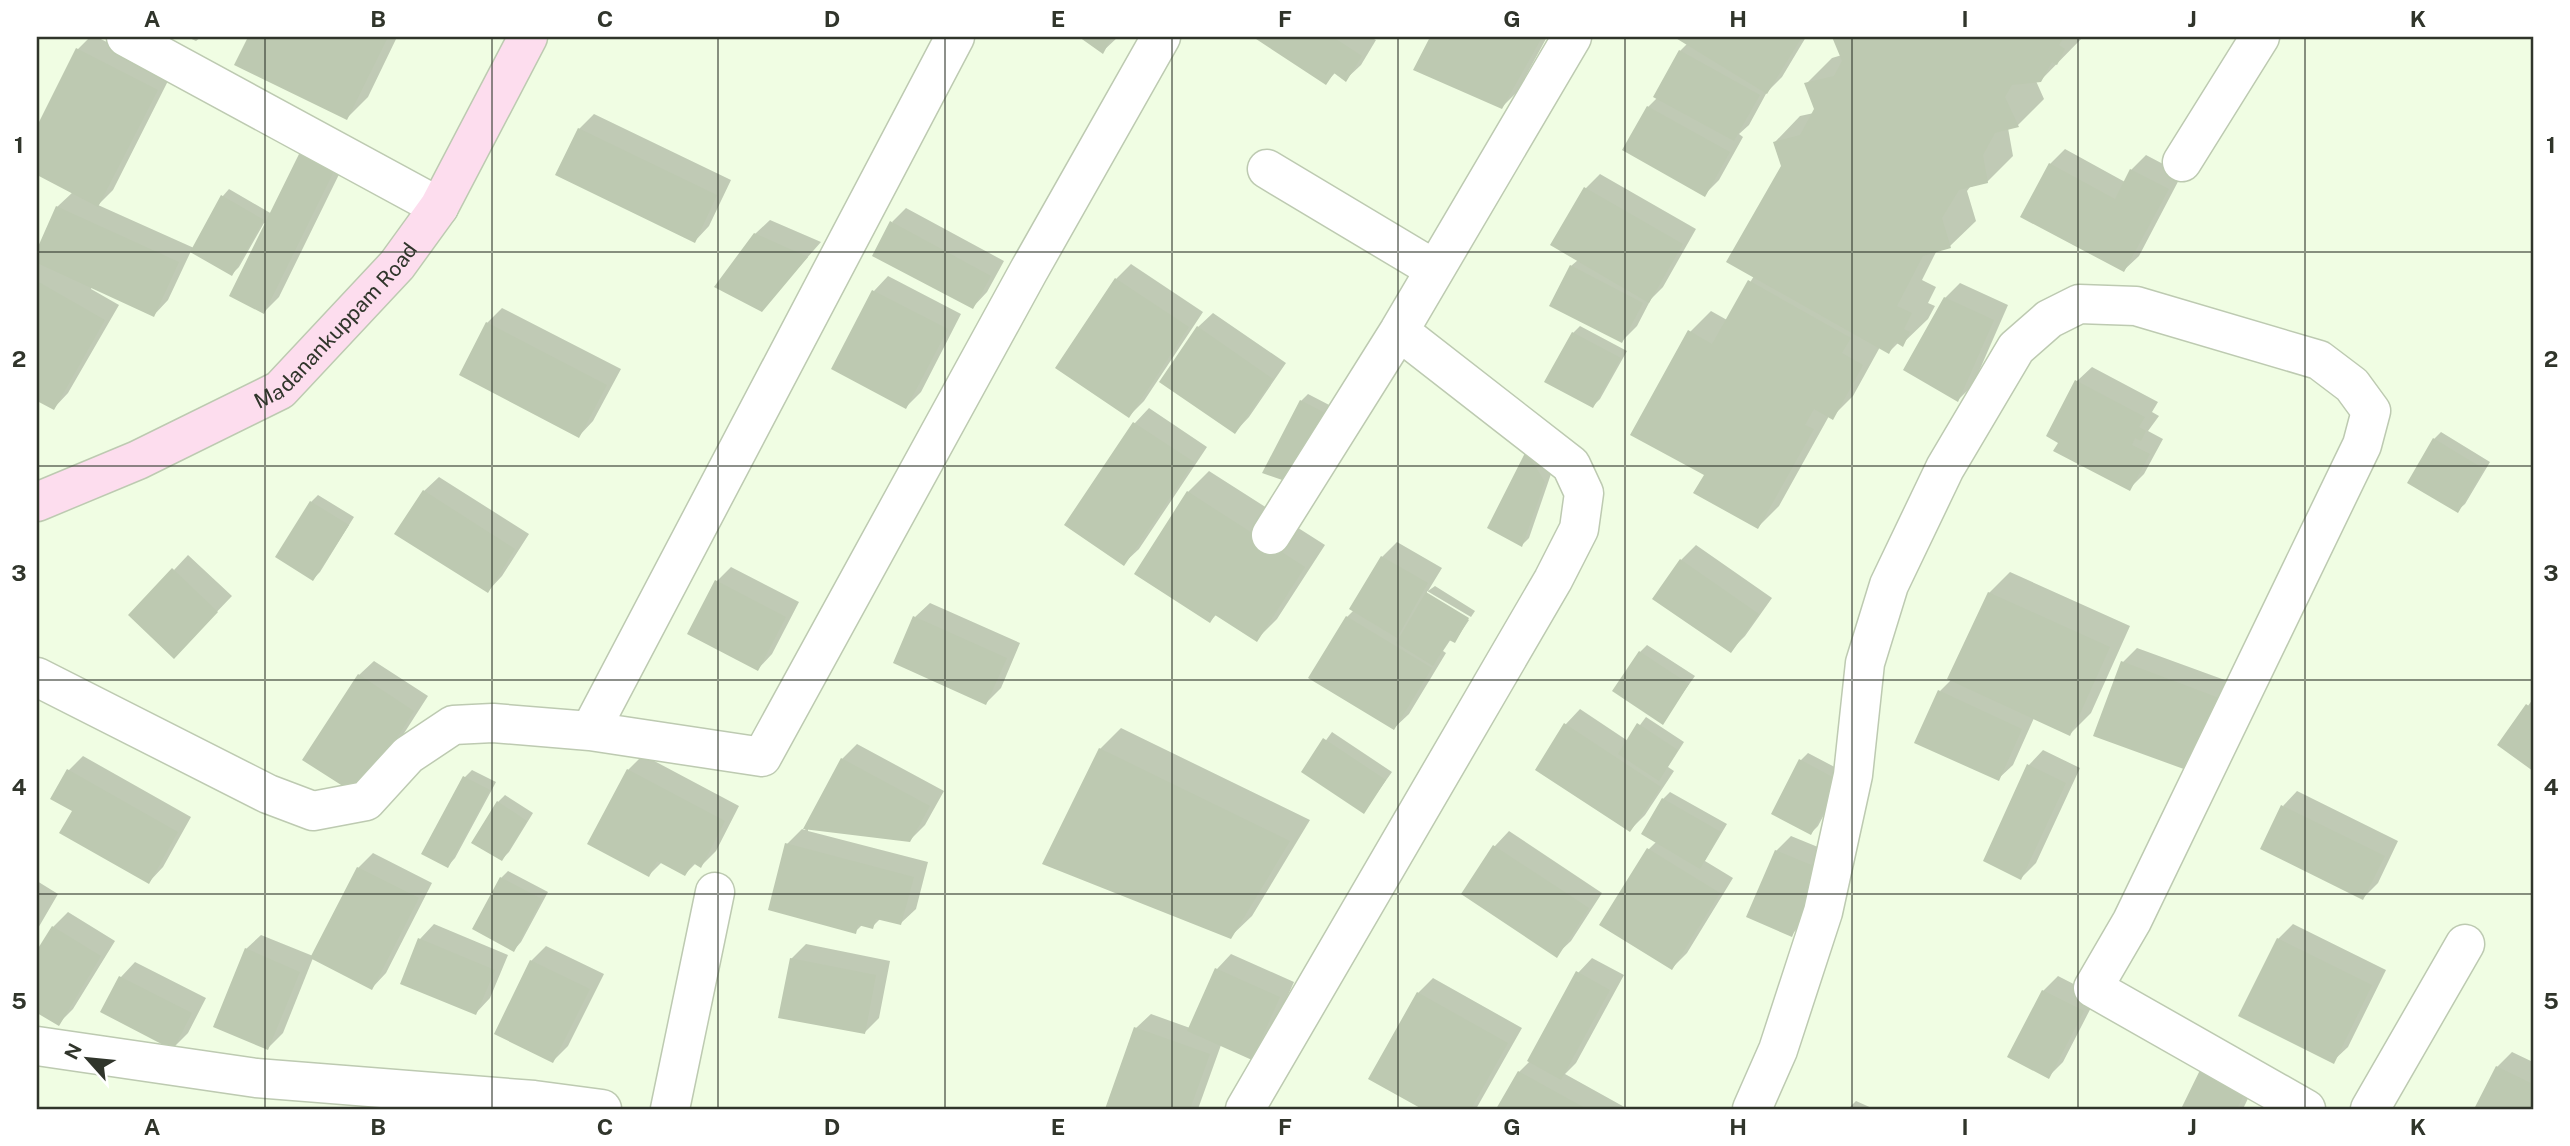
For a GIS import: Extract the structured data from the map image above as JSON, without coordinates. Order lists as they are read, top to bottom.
{
  "streets": {
    "main road": ["Madanankuppam Road"]
  },
  "north": "top left",
  "grid": {
    "columns": [
      "A",
      "B",
      "C",
      "D",
      "E",
      "F",
      "G",
      "H",
      "I",
      "J",
      "K"
    ],
    "rows": [
      "1",
      "2",
      "3",
      "4",
      "5"
    ]
  }
}
